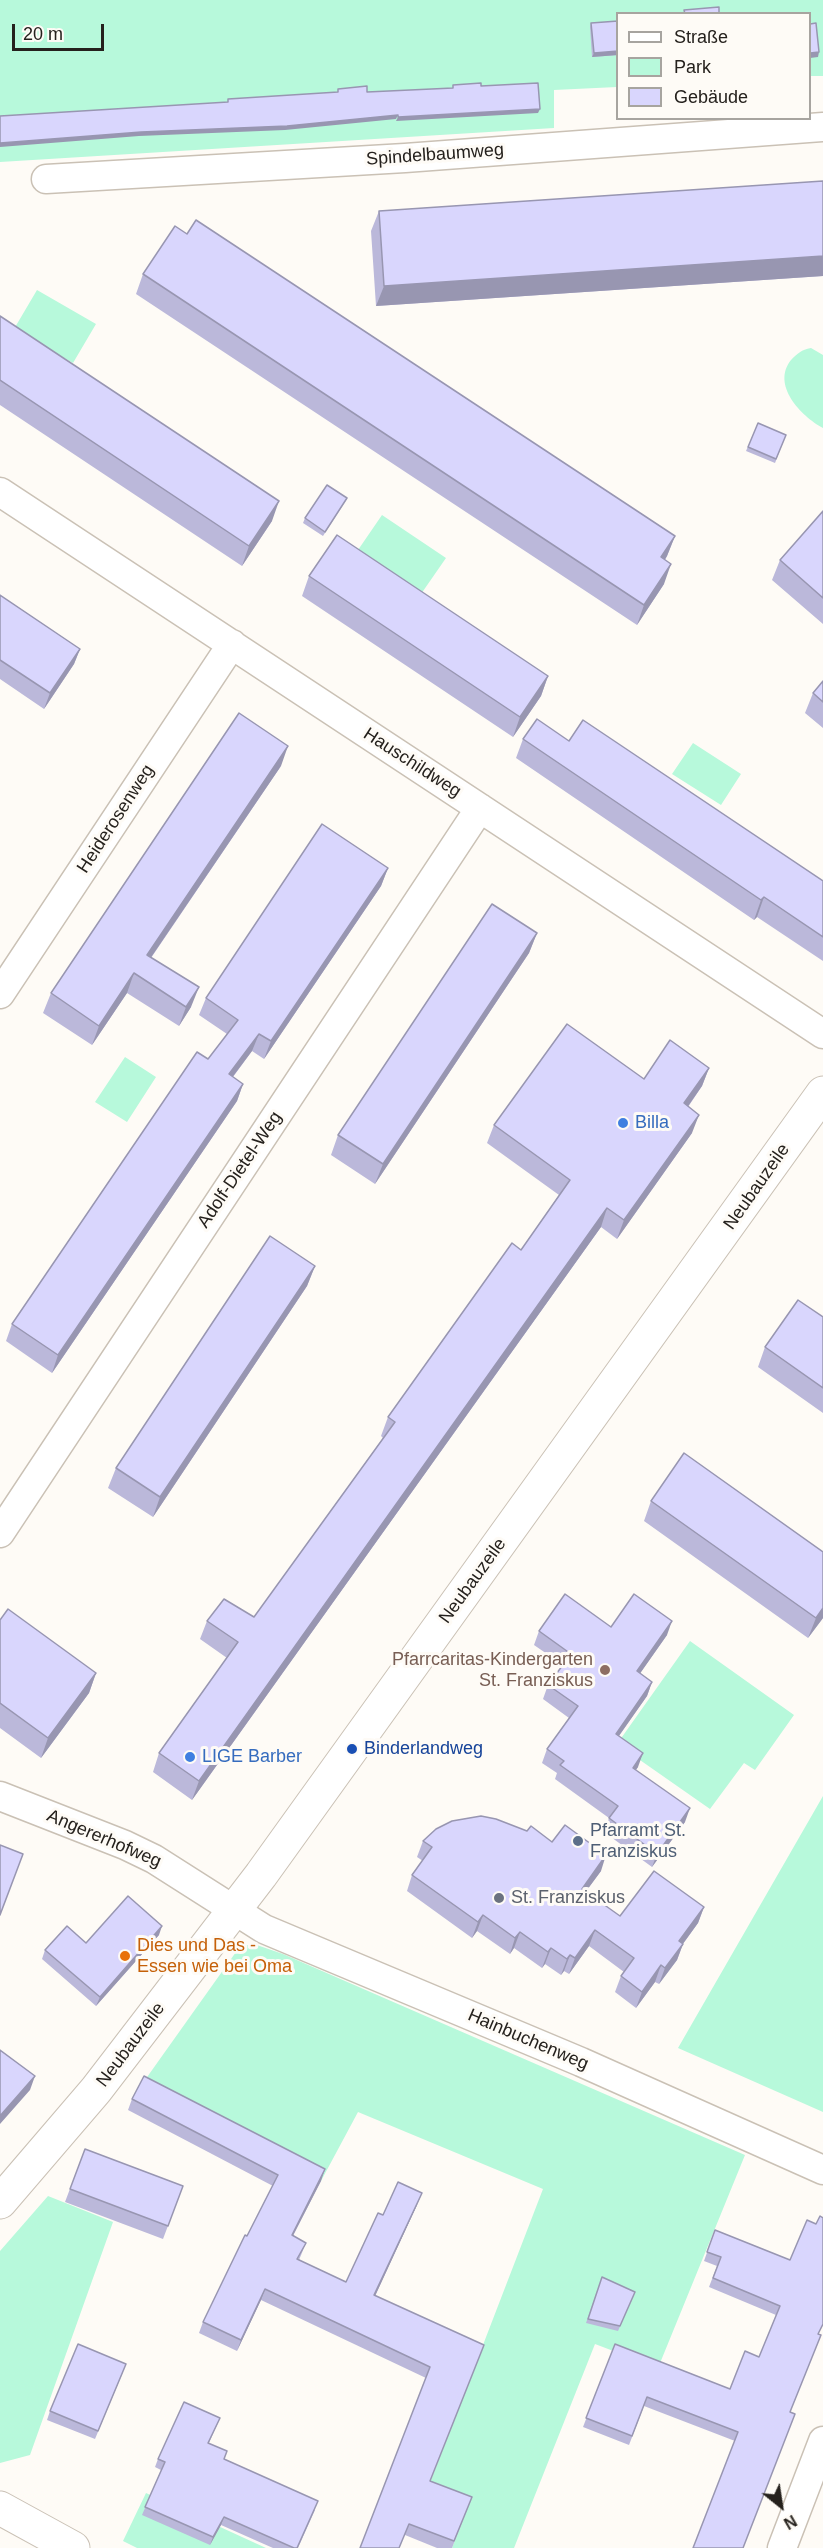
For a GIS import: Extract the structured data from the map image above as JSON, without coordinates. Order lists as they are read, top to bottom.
{
  "streets": {
    "street": [
      "Spindelbaumweg",
      "Hauschildweg",
      "Heiderosenweg",
      "Adolf-Dietel-Weg",
      "Neubauzeile",
      "Angererhofweg",
      "Hainbuchenweg"
    ]
  },
  "crossings": [
    ["Hauschildweg", "Heiderosenweg"],
    ["Hauschildweg", "Adolf-Dietel-Weg"],
    ["Neubauzeile", "Angererhofweg"],
    ["Neubauzeile", "Hainbuchenweg"],
    ["Angererhofweg", "Hainbuchenweg"]
  ],
  "places": [
    "Billa",
    "Pfarrcaritas-Kindergarten St. Franziskus",
    "Binderlandweg",
    "LIGE Barber",
    "Pfarramt St. Franziskus",
    "St. Franziskus",
    "Dies und Das - Essen wie bei Oma"
  ],
  "legend": ["Straße", "Park", "Gebäude"],
  "scale_bar": "20 m",
  "north": "bottom right"
}
